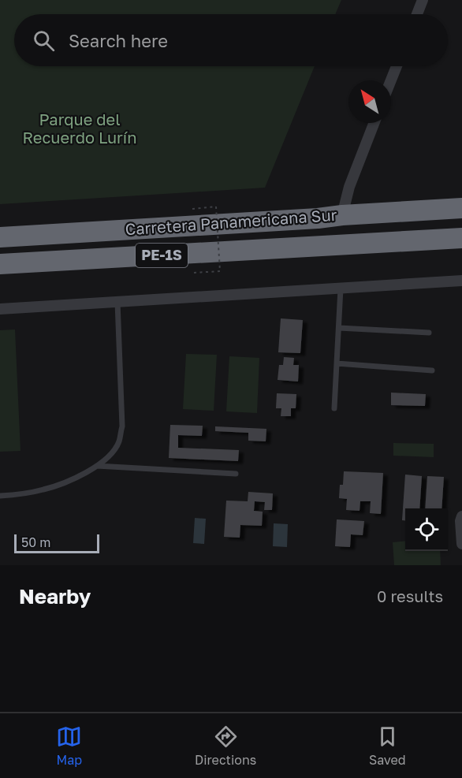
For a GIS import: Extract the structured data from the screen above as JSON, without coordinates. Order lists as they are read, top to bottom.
{
  "streets": {
    "highway": ["Carretera Panamericana Sur", "PE-1S"]
  },
  "parks": ["Parque del Recuerdo Lurín"],
  "scale_bar": "50 m",
  "north": "top left",
  "page": {
    "search": "Search here",
    "scale": "50 m",
    "heading": ["Nearby", "0 results"],
    "nav": ["Map", "Directions", "Saved"]
  }
}
